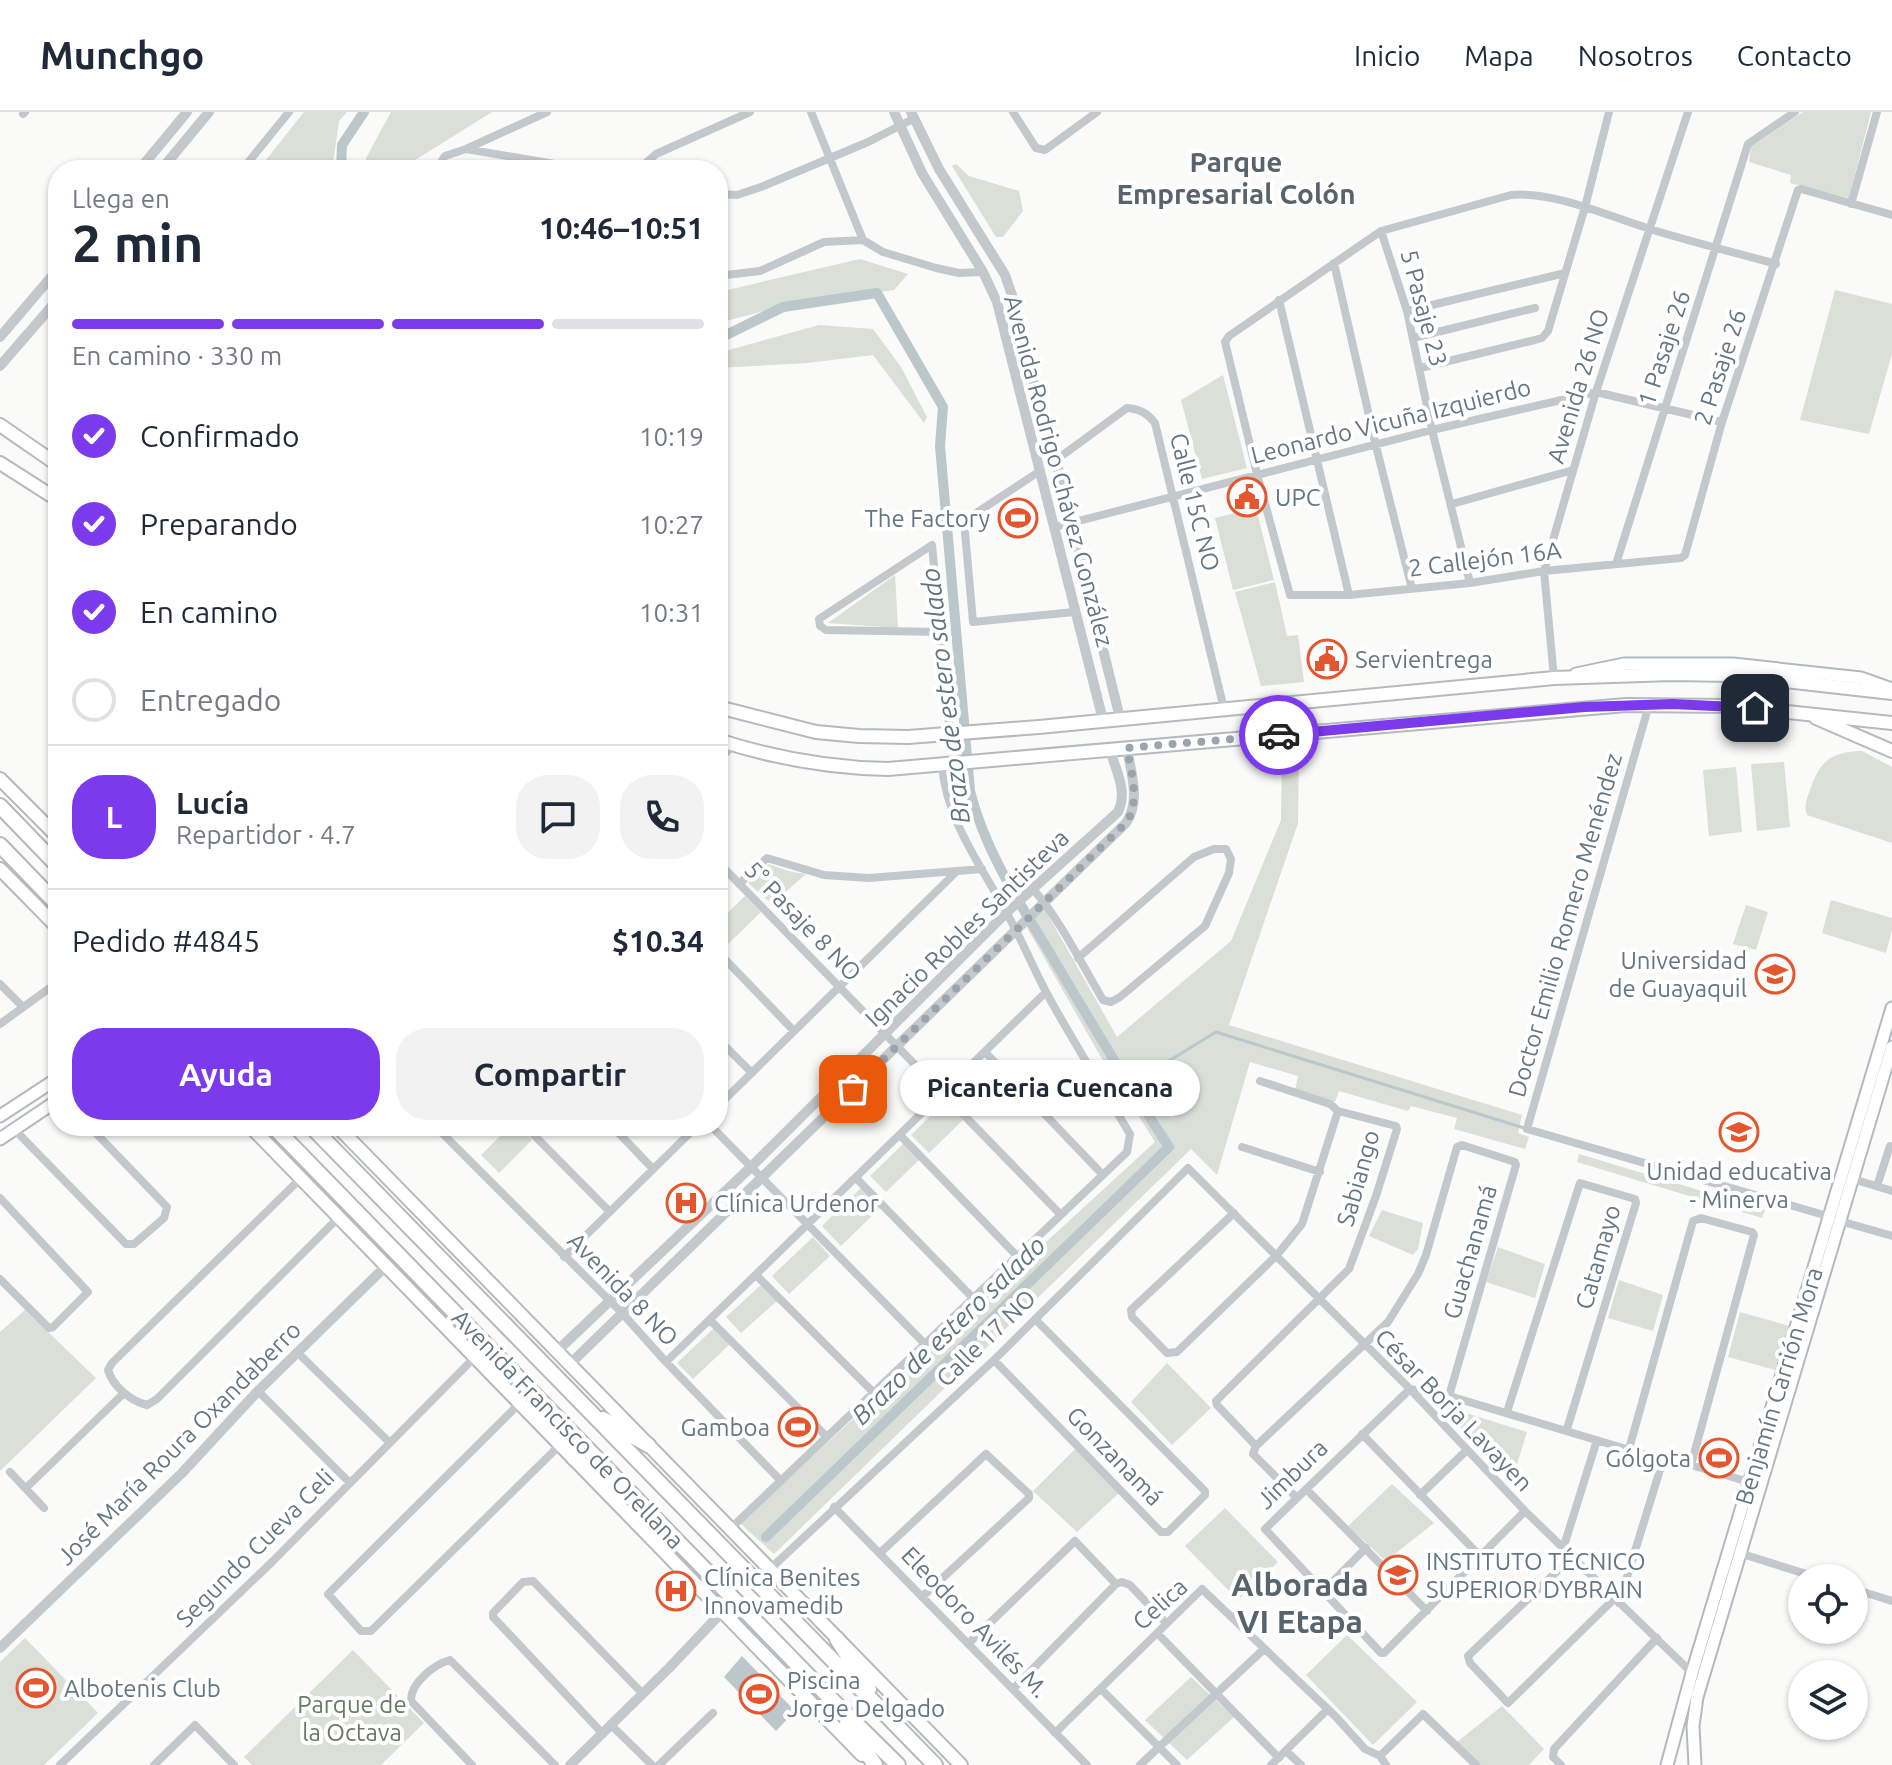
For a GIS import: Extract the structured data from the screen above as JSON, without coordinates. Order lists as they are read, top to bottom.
{
  "streets": {
    "highway": ["Avenida Francisco de Orellana"],
    "main road": ["Benjamín Carrión Mora"],
    "street": [
      "5 Pasaje 23",
      "1 Pasaje 26",
      "2 Pasaje 26",
      "Avenida 26 NO",
      "Leonardo Vicuña Izquierdo",
      "Avenida Rodrigo Chávez González",
      "Calle 15C NO",
      "2 Callejón 16A",
      "5° Pasaje 8 NO",
      "Doctor Emilio Romero Menéndez",
      "Ignacio Robles Santisteva",
      "Sabiango",
      "Guachanamá",
      "Catamayo",
      "Avenida 8 NO",
      "Calle 17 NO",
      "César Borja Lavayen",
      "José María Roura Oxandaberro",
      "Gonzanamá",
      "Jimbura",
      "Segundo Cueva Celi",
      "Celica",
      "Eleodoro Avilés M."
    ]
  },
  "crossings": [
    ["5 Pasaje 23", "Leonardo Vicuña Izquierdo"],
    ["5 Pasaje 23", "2 Callejón 16A"],
    ["1 Pasaje 26", "Leonardo Vicuña Izquierdo"],
    ["1 Pasaje 26", "2 Callejón 16A"],
    ["2 Pasaje 26", "Leonardo Vicuña Izquierdo"],
    ["2 Pasaje 26", "2 Callejón 16A"],
    ["Avenida 26 NO", "Leonardo Vicuña Izquierdo"],
    ["Avenida 26 NO", "2 Callejón 16A"],
    ["Leonardo Vicuña Izquierdo", "Avenida Rodrigo Chávez González"],
    ["Leonardo Vicuña Izquierdo", "Calle 15C NO"],
    ["Leonardo Vicuña Izquierdo", "2 Callejón 16A"],
    ["Avenida Rodrigo Chávez González", "Calle 15C NO"],
    ["5° Pasaje 8 NO", "Ignacio Robles Santisteva"],
    ["Doctor Emilio Romero Menéndez", "Benjamín Carrión Mora"],
    ["Ignacio Robles Santisteva", "Avenida 8 NO"],
    ["Ignacio Robles Santisteva", "Avenida Francisco de Orellana"],
    ["Sabiango", "César Borja Lavayen"],
    ["Guachanamá", "César Borja Lavayen"],
    ["Calle 17 NO", "César Borja Lavayen"],
    ["Calle 17 NO", "Avenida Francisco de Orellana"],
    ["Calle 17 NO", "Gonzanamá"],
    ["Calle 17 NO", "Eleodoro Avilés M."],
    ["Benjamín Carrión Mora", "César Borja Lavayen"],
    ["César Borja Lavayen", "Jimbura"],
    ["Avenida Francisco de Orellana", "José María Roura Oxandaberro"],
    ["Avenida Francisco de Orellana", "Segundo Cueva Celi"],
    ["Celica", "Eleodoro Avilés M."]
  ],
  "districts": ["Parque Empresarial Colón", "Alborada VI Etapa"],
  "water": ["Brazo de estero salado"],
  "parks": ["Parque de la Octava"],
  "places": {
    "public building": ["UPC", "Servientrega"],
    "sports": [
      "The Factory",
      "Gamboa",
      "Gólgota",
      "Albotenis Club",
      "Piscina Jorge Delgado"
    ],
    "school or university": ["Universidad de Guayaquil", "Unidad educativa - Minerva", "INSTITUTO TÉCNICO SUPERIOR DYBRAIN"],
    "other": ["Picanteria Cuencana"],
    "hospital": ["Clínica Urdenor", "Clínica Benites Innovamedib"]
  },
  "page": {
    "header": "Munchgo",
    "nav": [
      "Inicio",
      "Mapa",
      "Nosotros",
      "Contacto"
    ],
    "heading": ["2 min", "Llega en", "10:46–10:51"],
    "panel": [
      "Lucía",
      "Repartidor · 4.7",
      "Pedido #4845",
      "$10.34"
    ],
    "bar": "En camino · 330 m",
    "list": [
      ["Confirmado", "10:19"],
      ["Preparando", "10:27"],
      ["En camino", "10:31"],
      "Entregado"
    ],
    "round": "L",
    "buttons": ["Ayuda", "Compartir"],
    "bubble": "Picanteria Cuencana"
  }
}
